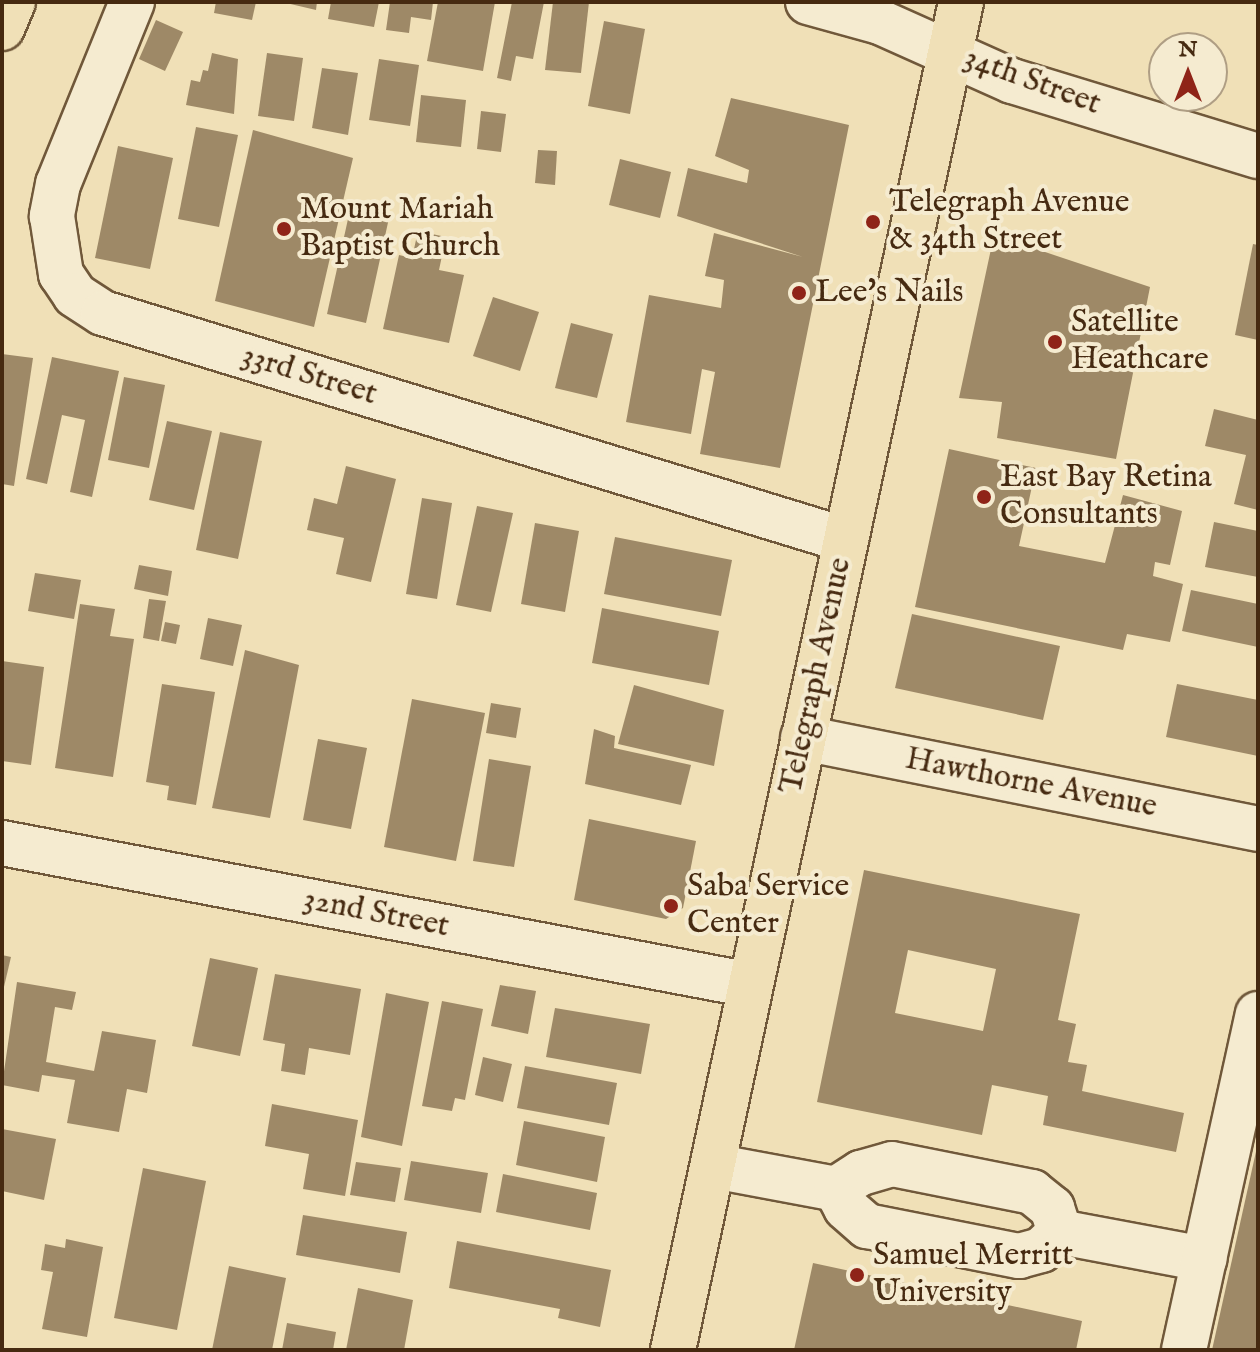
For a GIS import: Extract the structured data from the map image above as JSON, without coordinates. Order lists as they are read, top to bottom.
{
  "streets": {
    "main road": ["Telegraph Avenue"],
    "street": [
      "34th Street",
      "33rd Street",
      "Hawthorne Avenue",
      "32nd Street"
    ]
  },
  "crossings": [
    ["34th Street", "Telegraph Avenue"],
    ["33rd Street", "Telegraph Avenue"],
    ["Telegraph Avenue", "Hawthorne Avenue"],
    ["Telegraph Avenue", "32nd Street"]
  ],
  "places": [
    "Telegraph Avenue & 34th Street",
    "Mount Mariah Baptist Church",
    "Lee's Nails",
    "Satellite Heathcare",
    "East Bay Retina Consultants",
    "Saba Service Center",
    "Samuel Merritt University"
  ],
  "north": "top"
}
